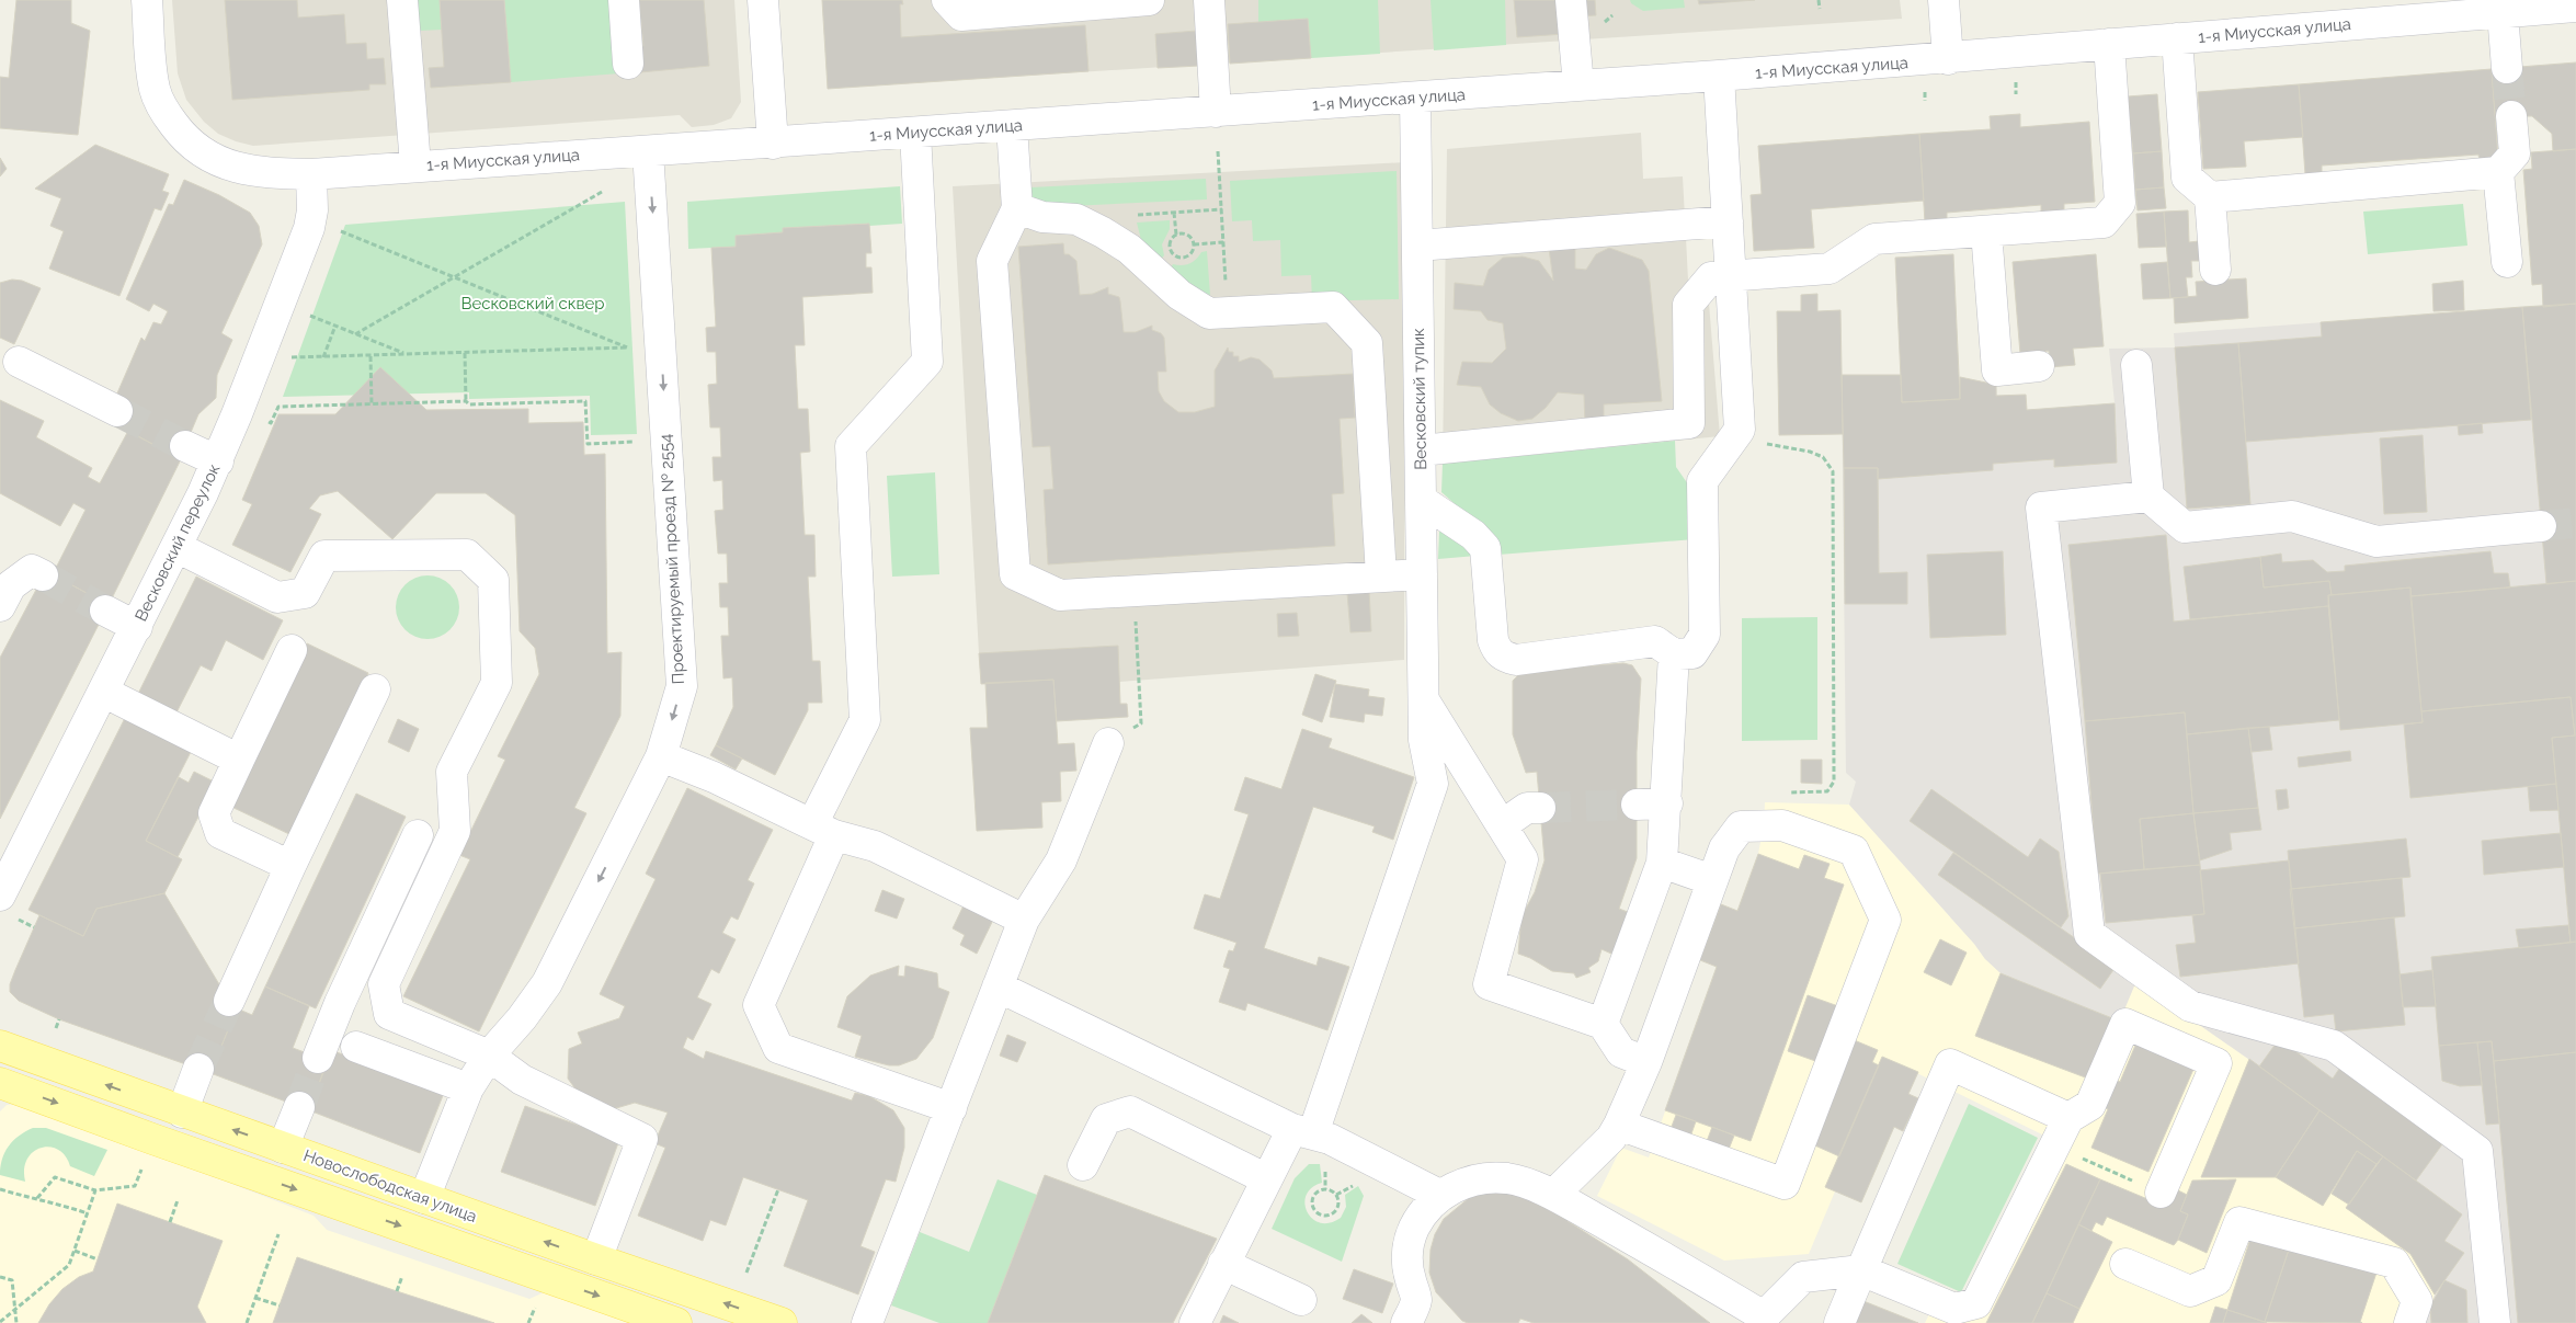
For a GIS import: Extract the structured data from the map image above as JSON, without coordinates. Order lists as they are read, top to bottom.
{
  "streets": {
    "main road": ["Новослободская улица"],
    "street": [
      "1-я Миусская улица",
      "Весковский тупик",
      "Весковский переулок",
      "Проектируемый проезд № 2554"
    ]
  },
  "crossings": [
    ["1-я Миусская улица", "Весковский тупик"],
    ["1-я Миусская улица", "Весковский переулок"],
    ["1-я Миусская улица", "Проектируемый проезд № 2554"],
    ["Проектируемый проезд № 2554", "Новослободская улица"]
  ],
  "parks": ["Весковский сквер"]
}
